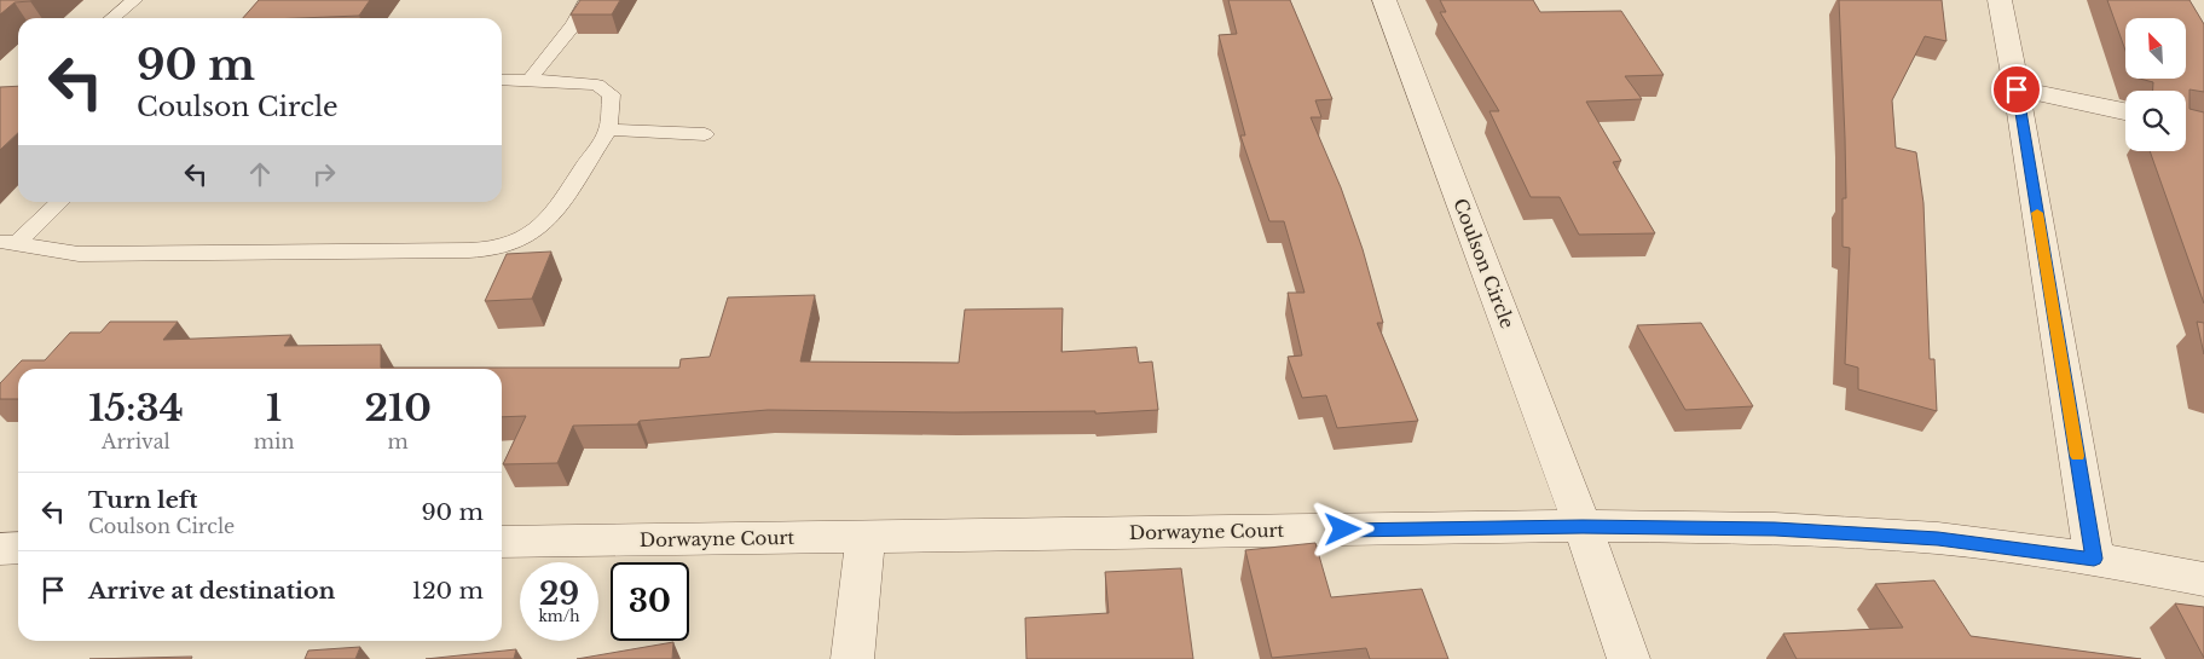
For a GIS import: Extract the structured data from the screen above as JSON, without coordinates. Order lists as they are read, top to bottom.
{
  "streets": {
    "street": ["Coulson Circle", "Dorwayne Court"]
  },
  "crossings": [
    ["Coulson Circle", "Dorwayne Court"]
  ],
  "north": "top left",
  "page": {
    "turn": ["90 m", "Coulson Circle"],
    "eta": [
      "15:34",
      "Arrival",
      "1",
      "min",
      "210",
      "m"
    ],
    "list": [
      {
        "name": "Turn left",
        "note": "Coulson Circle",
        "value": "90 m"
      },
      {
        "name": "Arrive at destination",
        "value": "120 m"
      }
    ],
    "speed": "29 km/h",
    "limit": "30"
  }
}
